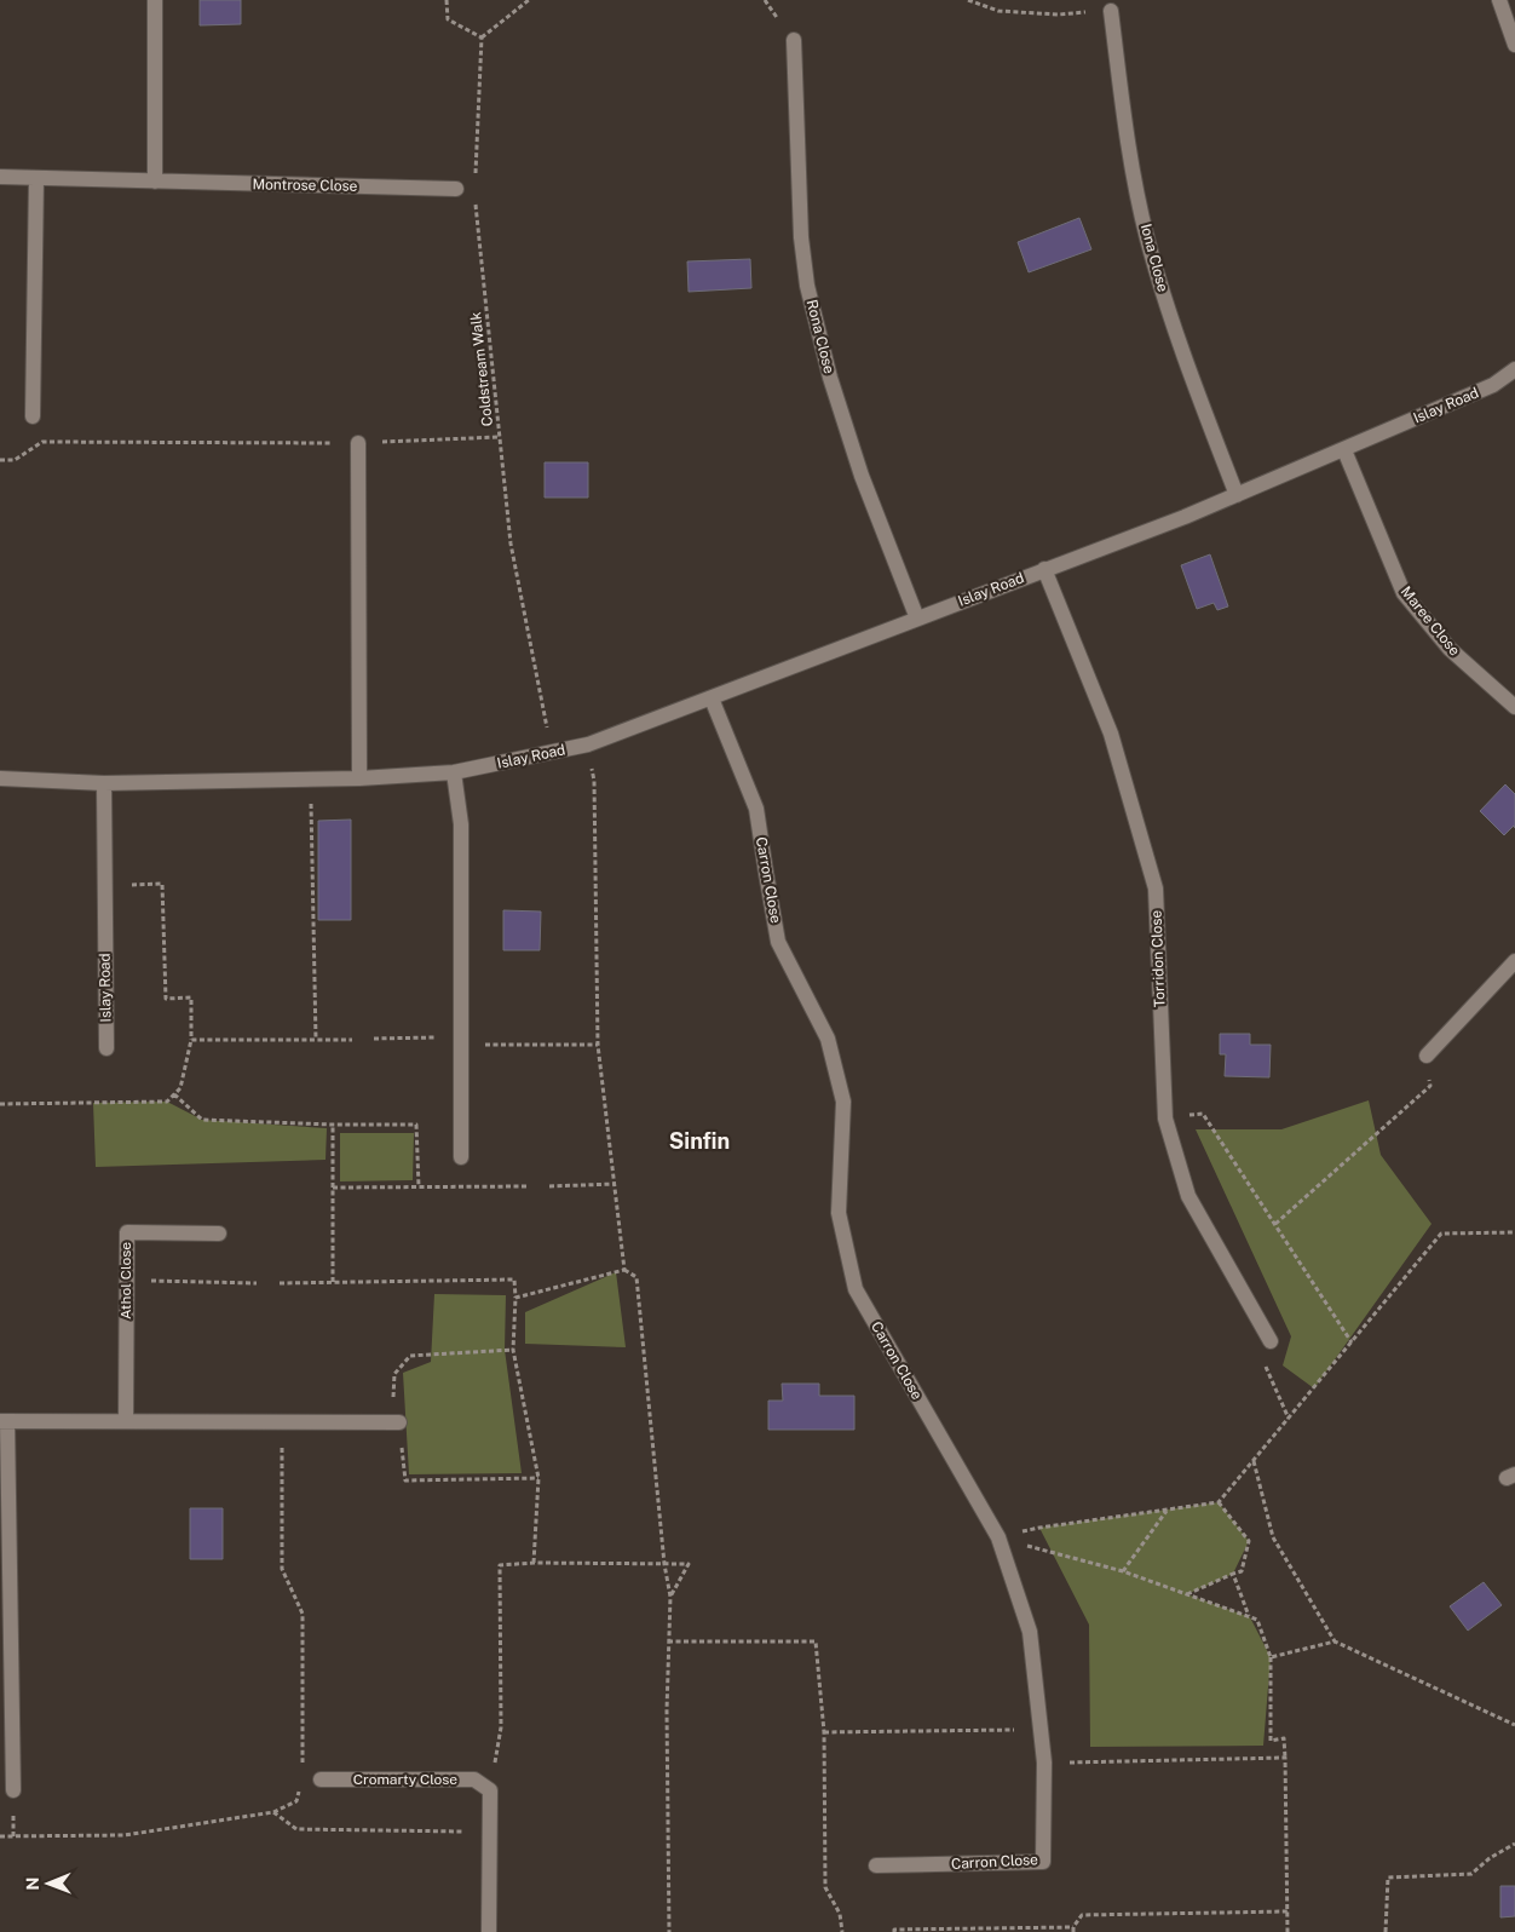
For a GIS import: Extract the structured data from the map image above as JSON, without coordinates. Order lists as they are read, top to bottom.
{
  "streets": {
    "street": [
      "Montrose Close",
      "Iona Close",
      "Rona Close",
      "Islay Road",
      "Maree Close",
      "Carron Close",
      "Torridon Close",
      "Athol Close",
      "Cromarty Close"
    ],
    "path": ["Coldstream Walk"]
  },
  "crossings": [
    ["Iona Close", "Islay Road"],
    ["Rona Close", "Islay Road"],
    ["Coldstream Walk", "Islay Road"],
    ["Islay Road", "Maree Close"],
    ["Islay Road", "Carron Close"],
    ["Islay Road", "Torridon Close"]
  ],
  "districts": ["Sinfin"],
  "north": "left"
}
